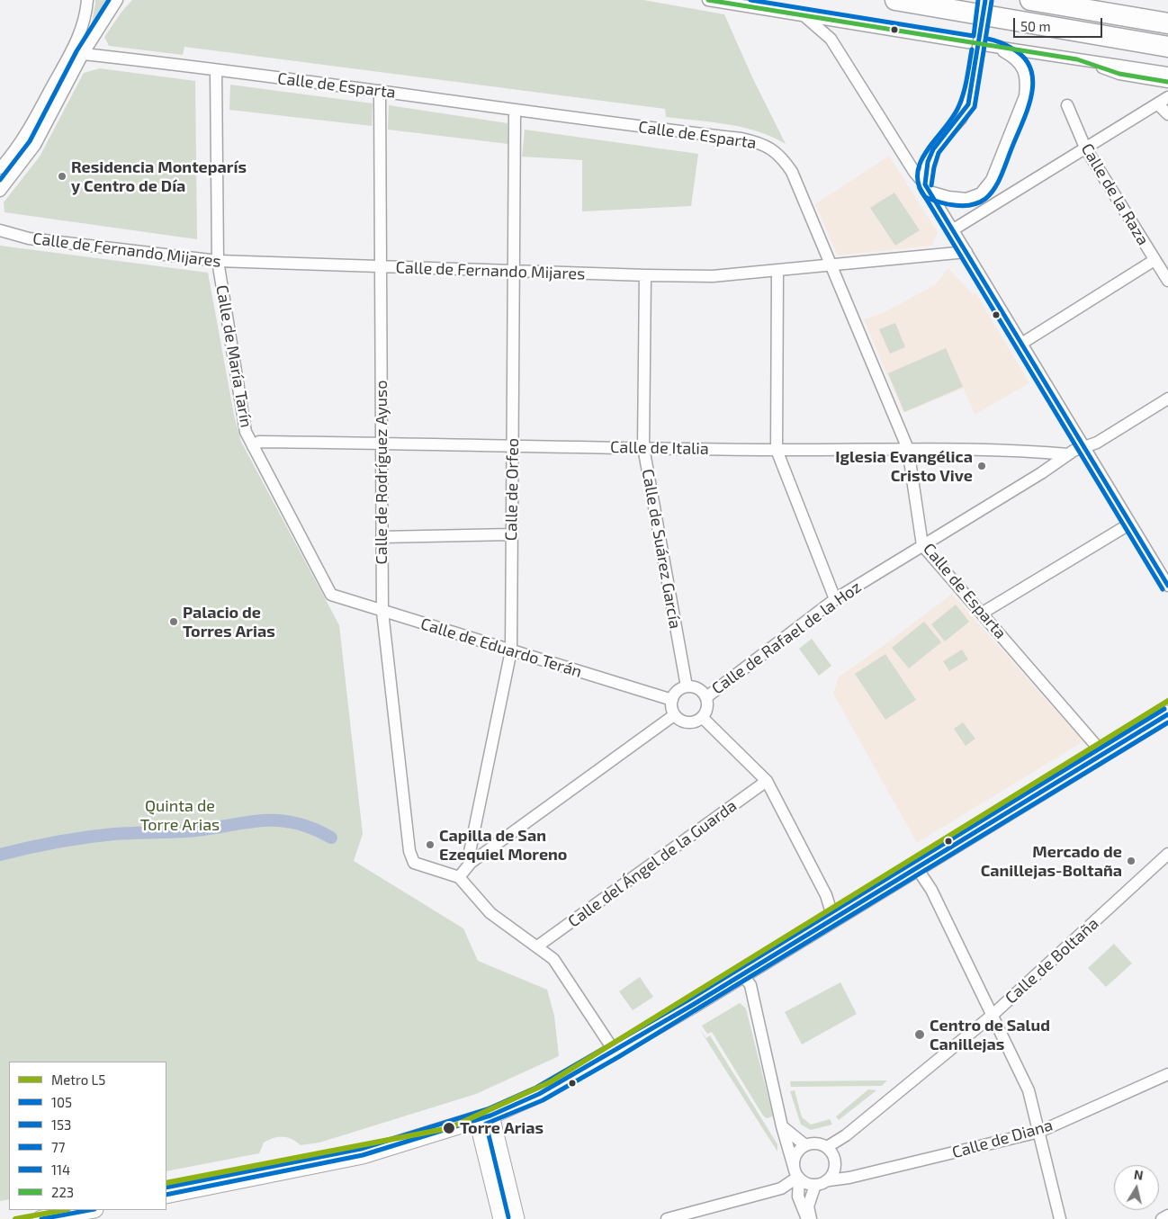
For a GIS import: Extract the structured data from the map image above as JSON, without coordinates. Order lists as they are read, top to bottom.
{
  "streets": {
    "street": [
      "Calle de Esparta",
      "Calle de la Raza",
      "Calle de Fernando Mijares",
      "Calle de María Tarín",
      "Calle de Italia",
      "Calle de Rodríguez Ayuso",
      "Calle de Orfeo",
      "Calle de Suárez García",
      "Calle de Rafael de la Hoz",
      "Calle de Eduardo Terán",
      "Calle del Ángel de la Guarda",
      "Calle de Boltaña",
      "Calle de Diana"
    ]
  },
  "crossings": [
    ["Calle de Esparta", "Calle de Fernando Mijares"],
    ["Calle de Esparta", "Calle de María Tarín"],
    ["Calle de Esparta", "Calle de Italia"],
    ["Calle de Esparta", "Calle de Rodríguez Ayuso"],
    ["Calle de Esparta", "Calle de Orfeo"],
    ["Calle de Esparta", "Calle de Rafael de la Hoz"],
    ["Calle de Fernando Mijares", "Calle de María Tarín"],
    ["Calle de Fernando Mijares", "Calle de Rodríguez Ayuso"],
    ["Calle de Fernando Mijares", "Calle de Orfeo"],
    ["Calle de Fernando Mijares", "Calle de Suárez García"],
    ["Calle de María Tarín", "Calle de Italia"],
    ["Calle de María Tarín", "Calle de Eduardo Terán"],
    ["Calle de Italia", "Calle de Rodríguez Ayuso"],
    ["Calle de Italia", "Calle de Orfeo"],
    ["Calle de Italia", "Calle de Suárez García"],
    ["Calle de Italia", "Calle de Rafael de la Hoz"],
    ["Calle de Rodríguez Ayuso", "Calle de Eduardo Terán"],
    ["Calle de Orfeo", "Calle de Eduardo Terán"],
    ["Calle de Suárez García", "Calle de Rafael de la Hoz"],
    ["Calle de Suárez García", "Calle de Eduardo Terán"],
    ["Calle de Rafael de la Hoz", "Calle de Eduardo Terán"],
    ["Calle de Boltaña", "Calle de Diana"]
  ],
  "parks": ["Quinta de Torre Arias"],
  "places": [
    "Residencia Monteparís y Centro de Día",
    "Iglesia Evangélica Cristo Vive",
    "Palacio de Torres Arias",
    "Capilla de San Ezequiel Moreno",
    "Mercado de Canillejas-Boltaña",
    "Centro de Salud Canillejas",
    "Torre Arias"
  ],
  "lines": [
    "transit line 105",
    "transit line 114",
    "transit line 223",
    "transit line 153",
    "metro line L5",
    "transit line 77"
  ],
  "legend": [
    "Metro L5",
    "105",
    "153",
    "77",
    "114",
    "223"
  ],
  "scale_bar": "50 m",
  "north": "top"
}
